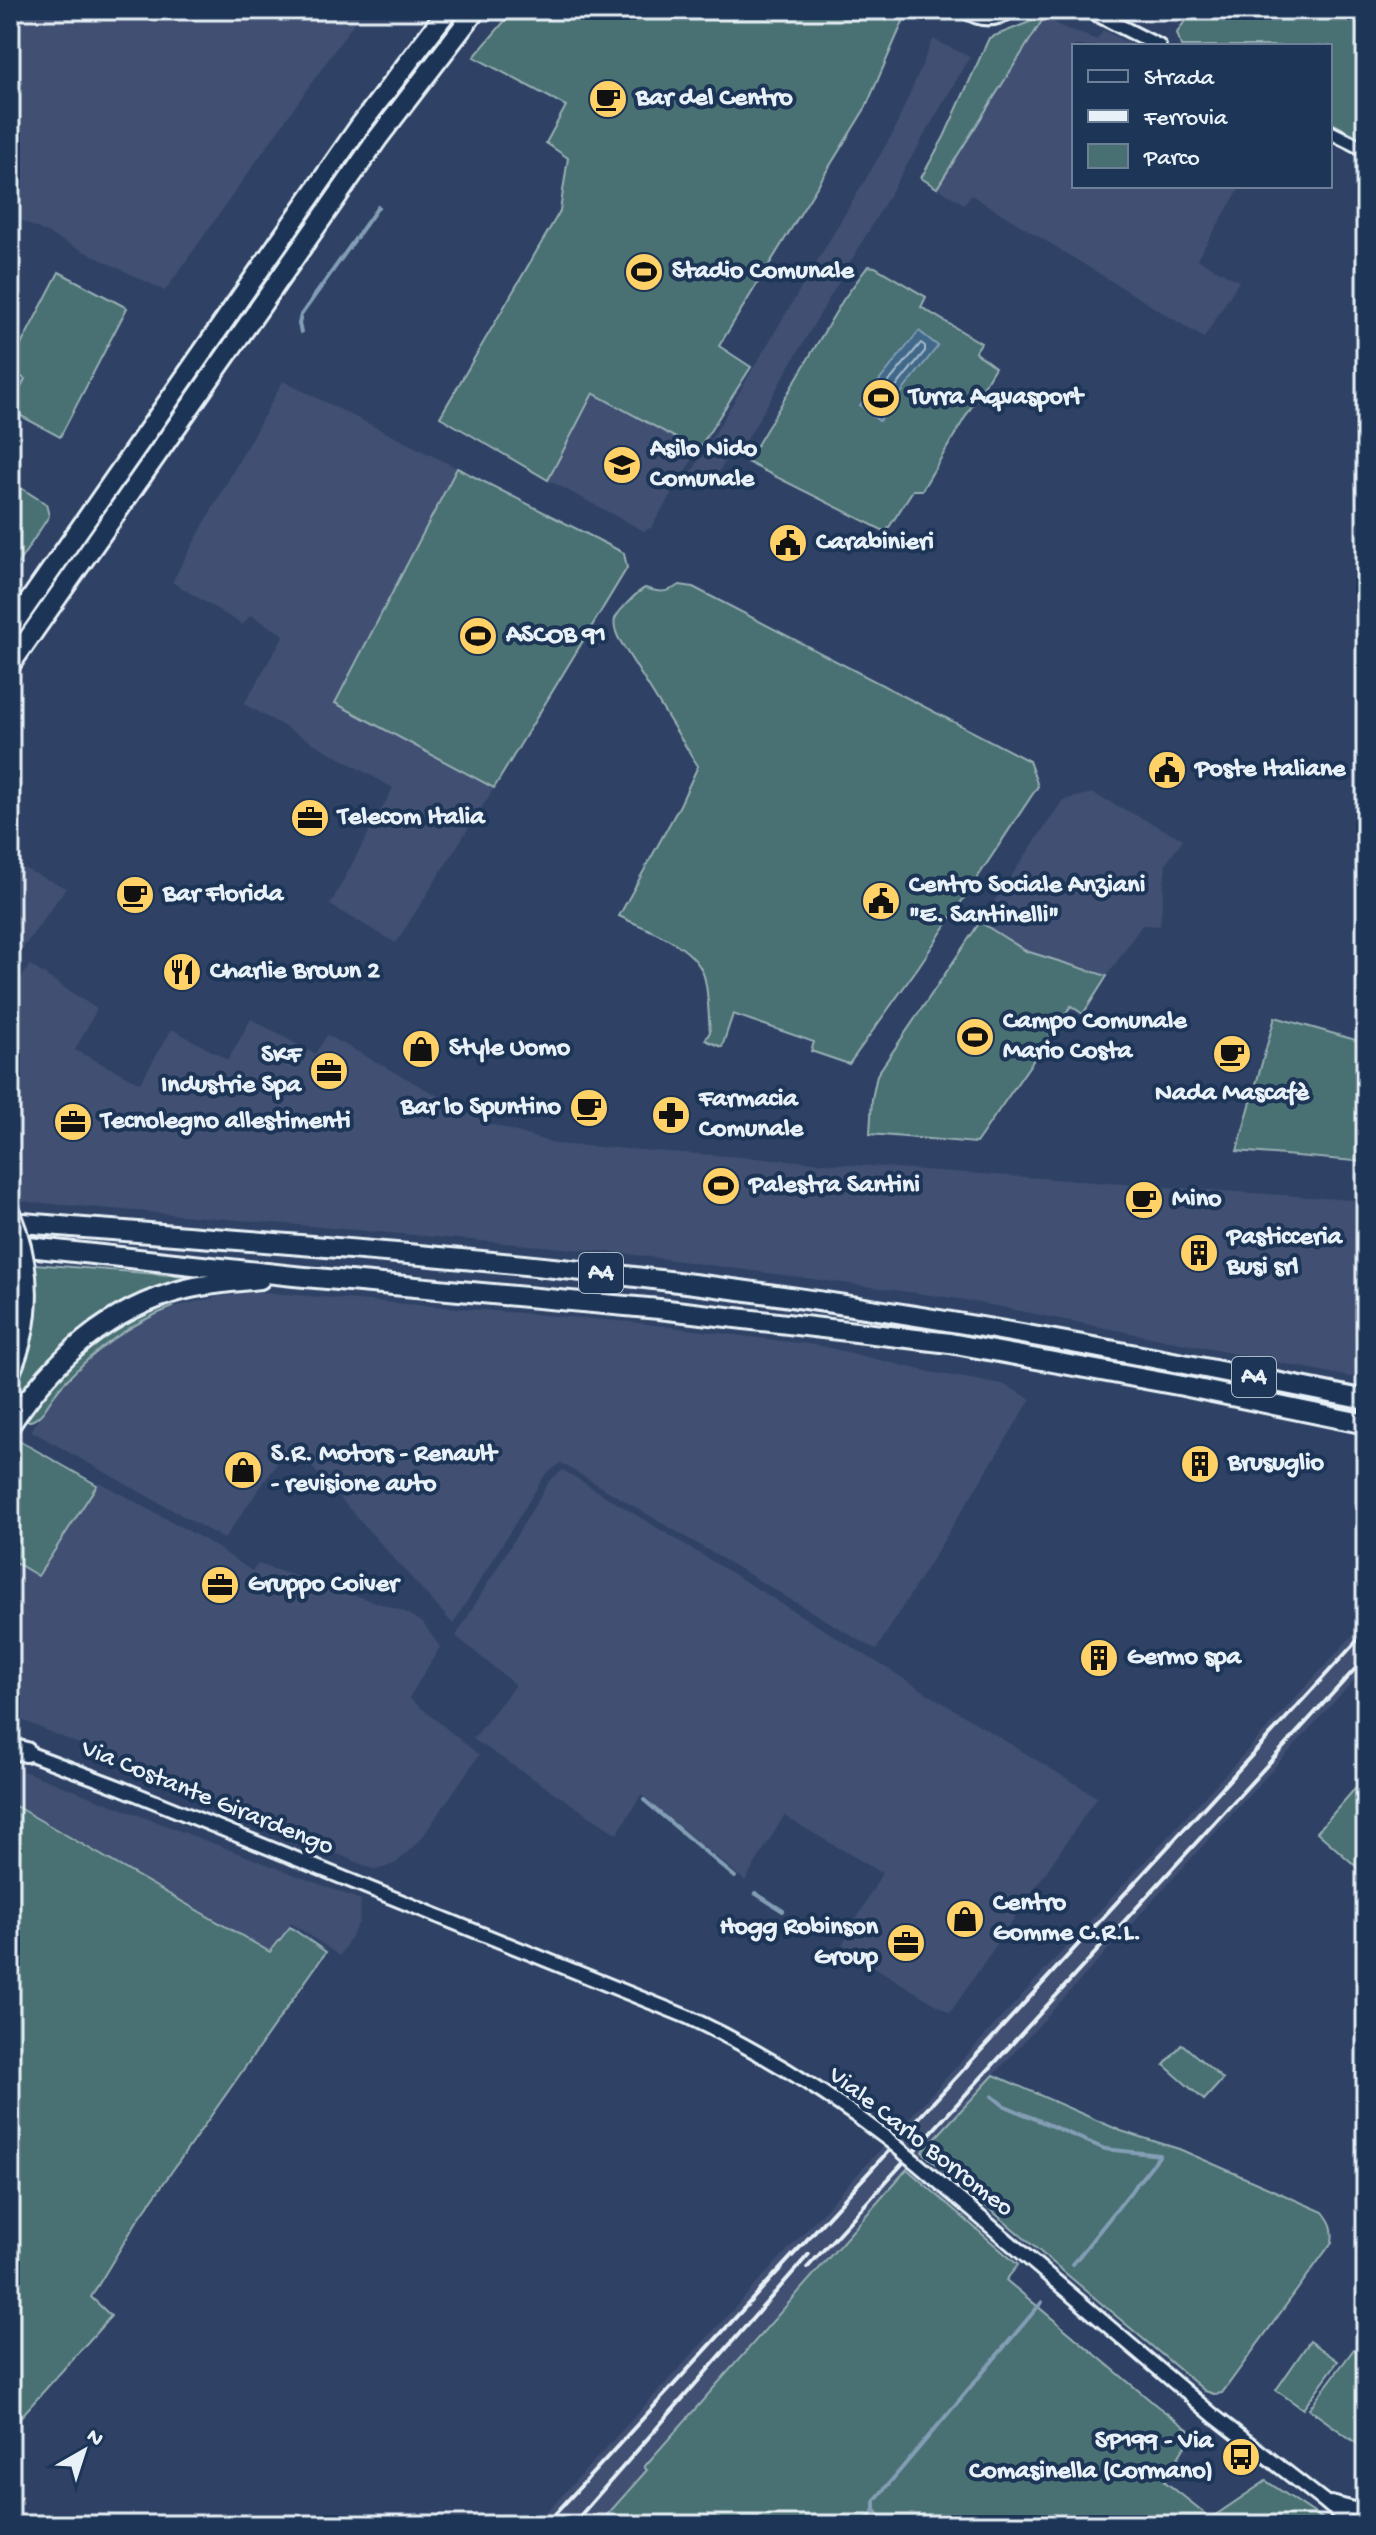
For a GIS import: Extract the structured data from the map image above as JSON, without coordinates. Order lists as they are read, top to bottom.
{
  "streets": {
    "highway": ["A4"],
    "street": ["Via Costante Girardengo", "Viale Carlo Borromeo"]
  },
  "crossings": [
    ["Via Costante Girardengo", "Viale Carlo Borromeo"]
  ],
  "places": {
    "cafe": [
      "Bar del Centro",
      "Bar Florida",
      "Nada Mascafè",
      "Bar lo Spuntino",
      "Mino"
    ],
    "sports": [
      "Stadio Comunale",
      "Turra Aqvasport",
      "ASCOB 91",
      "Campo Comunale Mario Costa",
      "Palestra Santini"
    ],
    "school or university": ["Asilo Nido Comunale"],
    "public building": ["Carabinieri", "Poste Italiane", "Centro Sociale Anziani \"E. Santinelli\""],
    "office": [
      "Telecom Italia",
      "SKF Industrie Spa",
      "Tecnolegno allestimenti",
      "Gruppo Coiver",
      "Hogg Robinson Group"
    ],
    "restaurant": ["Charlie Brown 2"],
    "shop": ["Style Uomo", "S.R. Motors - Renault - revisione auto", "Centro Gomme C.R.L."],
    "pharmacy": ["Farmacia Comunale"],
    "building": ["Pasticceria Busi srl", "Brusuglio", "Germo spa"],
    "bus stop": ["SP199 - Via Comasinella (Cormano)"]
  },
  "legend": ["Strada", "Ferrovia", "Parco"],
  "north": "top right"
}
